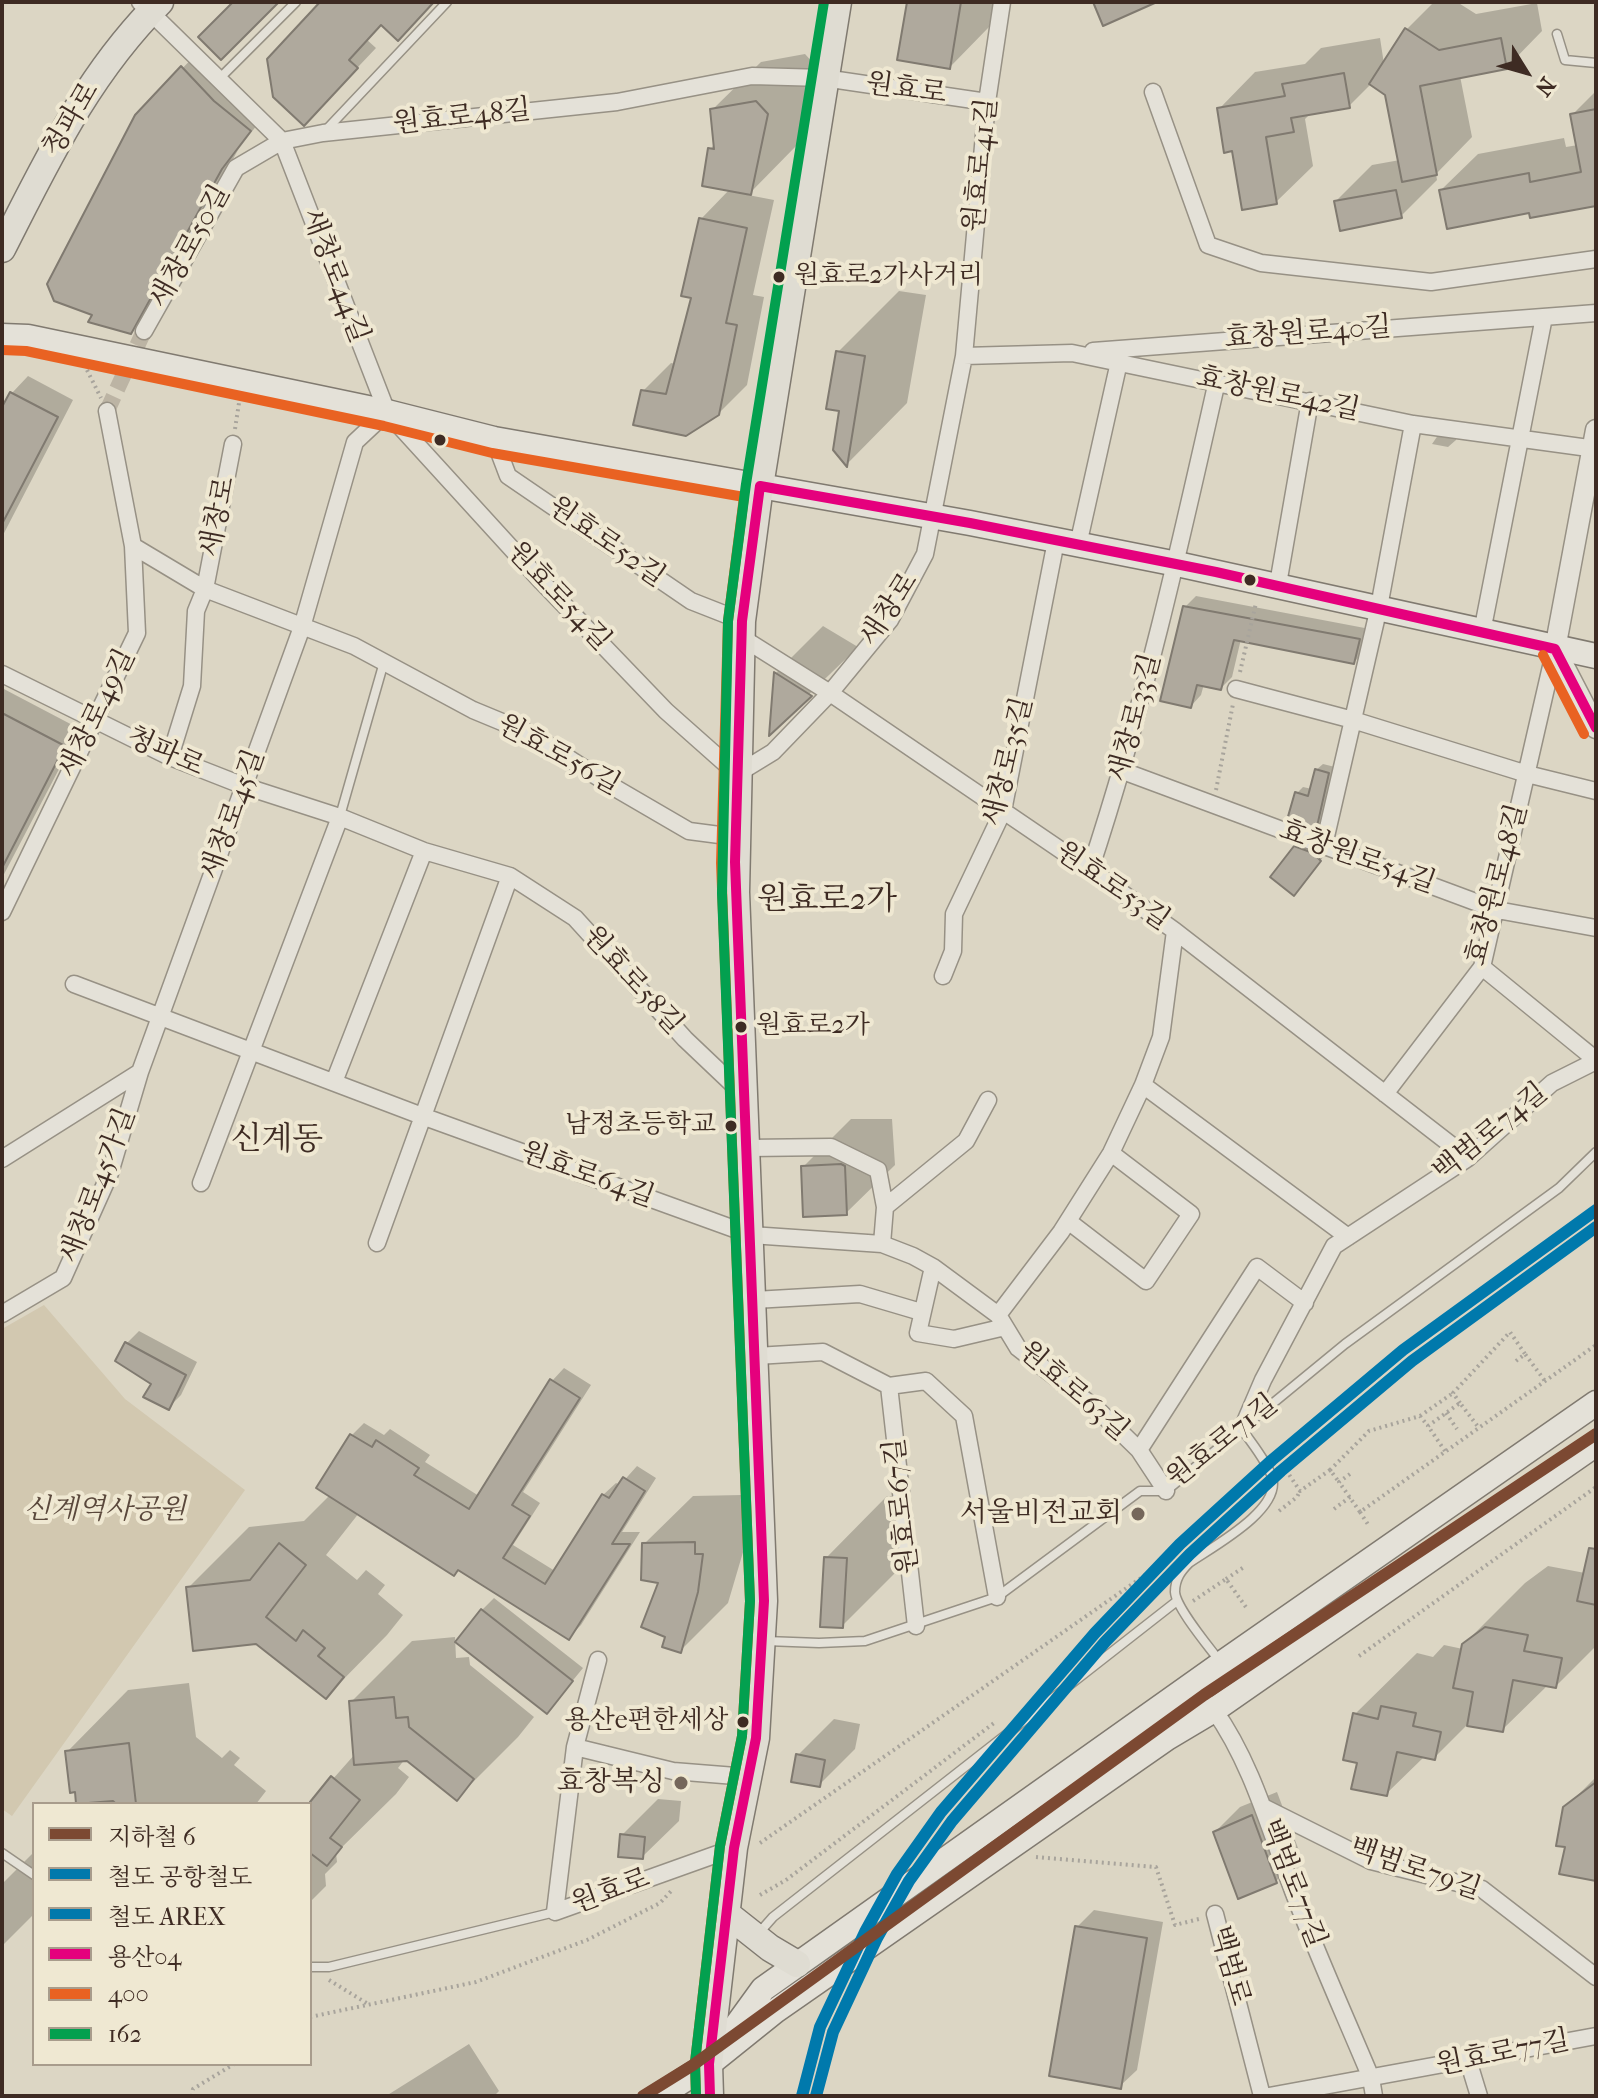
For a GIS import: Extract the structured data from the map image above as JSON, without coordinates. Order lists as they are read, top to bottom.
{
  "streets": {
    "main road": ["원효로", "청파로"],
    "street": [
      "원효로48길",
      "원효로41길",
      "새창로50길",
      "새창로44길",
      "효창원로40길",
      "효창원로42길",
      "새창로",
      "원효로52길",
      "원효로54길",
      "새창로49길",
      "새창로33길",
      "원효로56길",
      "새창로35길",
      "새창로45길",
      "효창원로54길",
      "효창원로48길",
      "원효로53길",
      "원효로58길",
      "백범로74길",
      "원효로64길",
      "새창로45가길",
      "원효로63길",
      "원효로67길",
      "백범로79길",
      "백범로77길",
      "백범로",
      "원효로77길"
    ],
    "lane": ["원효로71길"]
  },
  "crossings": [
    ["원효로", "원효로48길"],
    ["원효로", "원효로41길"],
    ["원효로", "원효로52길"],
    ["원효로", "원효로54길"],
    ["원효로", "원효로56길"],
    ["원효로", "원효로53길"],
    ["원효로", "원효로58길"],
    ["원효로", "원효로64길"],
    ["원효로", "원효로63길"],
    ["원효로", "원효로71길"],
    ["원효로48길", "새창로50길"],
    ["원효로48길", "새창로44길"],
    ["청파로", "새창로49길"],
    ["청파로", "새창로45길"],
    ["청파로", "원효로58길"],
    ["원효로41길", "효창원로42길"],
    ["원효로41길", "새창로"],
    ["새창로50길", "새창로44길"],
    ["새창로44길", "원효로54길"],
    ["새창로44길", "새창로45길"],
    ["효창원로40길", "효창원로42길"],
    ["새창로", "원효로56길"],
    ["새창로", "원효로53길"],
    ["원효로52길", "원효로53길"],
    ["원효로54길", "새창로45길"],
    ["새창로49길", "원효로56길"],
    ["새창로33길", "효창원로54길"],
    ["새창로33길", "원효로53길"],
    ["원효로56길", "새창로45길"],
    ["새창로35길", "원효로53길"],
    ["새창로45길", "원효로58길"],
    ["새창로45길", "원효로64길"],
    ["새창로45길", "새창로45가길"],
    ["효창원로54길", "효창원로48길"],
    ["효창원로48길", "원효로53길"],
    ["효창원로48길", "백범로74길"],
    ["원효로53길", "백범로74길"],
    ["백범로74길", "원효로71길"],
    ["원효로64길", "원효로63길"],
    ["원효로63길", "원효로71길"],
    ["원효로71길", "원효로67길"],
    ["백범로79길", "백범로77길"],
    ["백범로77길", "원효로77길"]
  ],
  "districts": ["원효로2가", "신계동"],
  "parks": ["신계역사공원"],
  "places": [
    "원효로2가사거리",
    "원효로2가",
    "남정초등학교",
    "서울비전교회",
    "용산e편한세상",
    "효창복싱"
  ],
  "lines": [
    "transit line 162",
    "transit line 400",
    "transit line 용산04",
    "rail line 공항철도",
    "rail line AREX",
    "metro line 6"
  ],
  "legend": [
    "지하철 6",
    "철도 공항철도",
    "철도 AREX",
    "용산04",
    "400",
    "162"
  ],
  "north": "bottom right"
}
